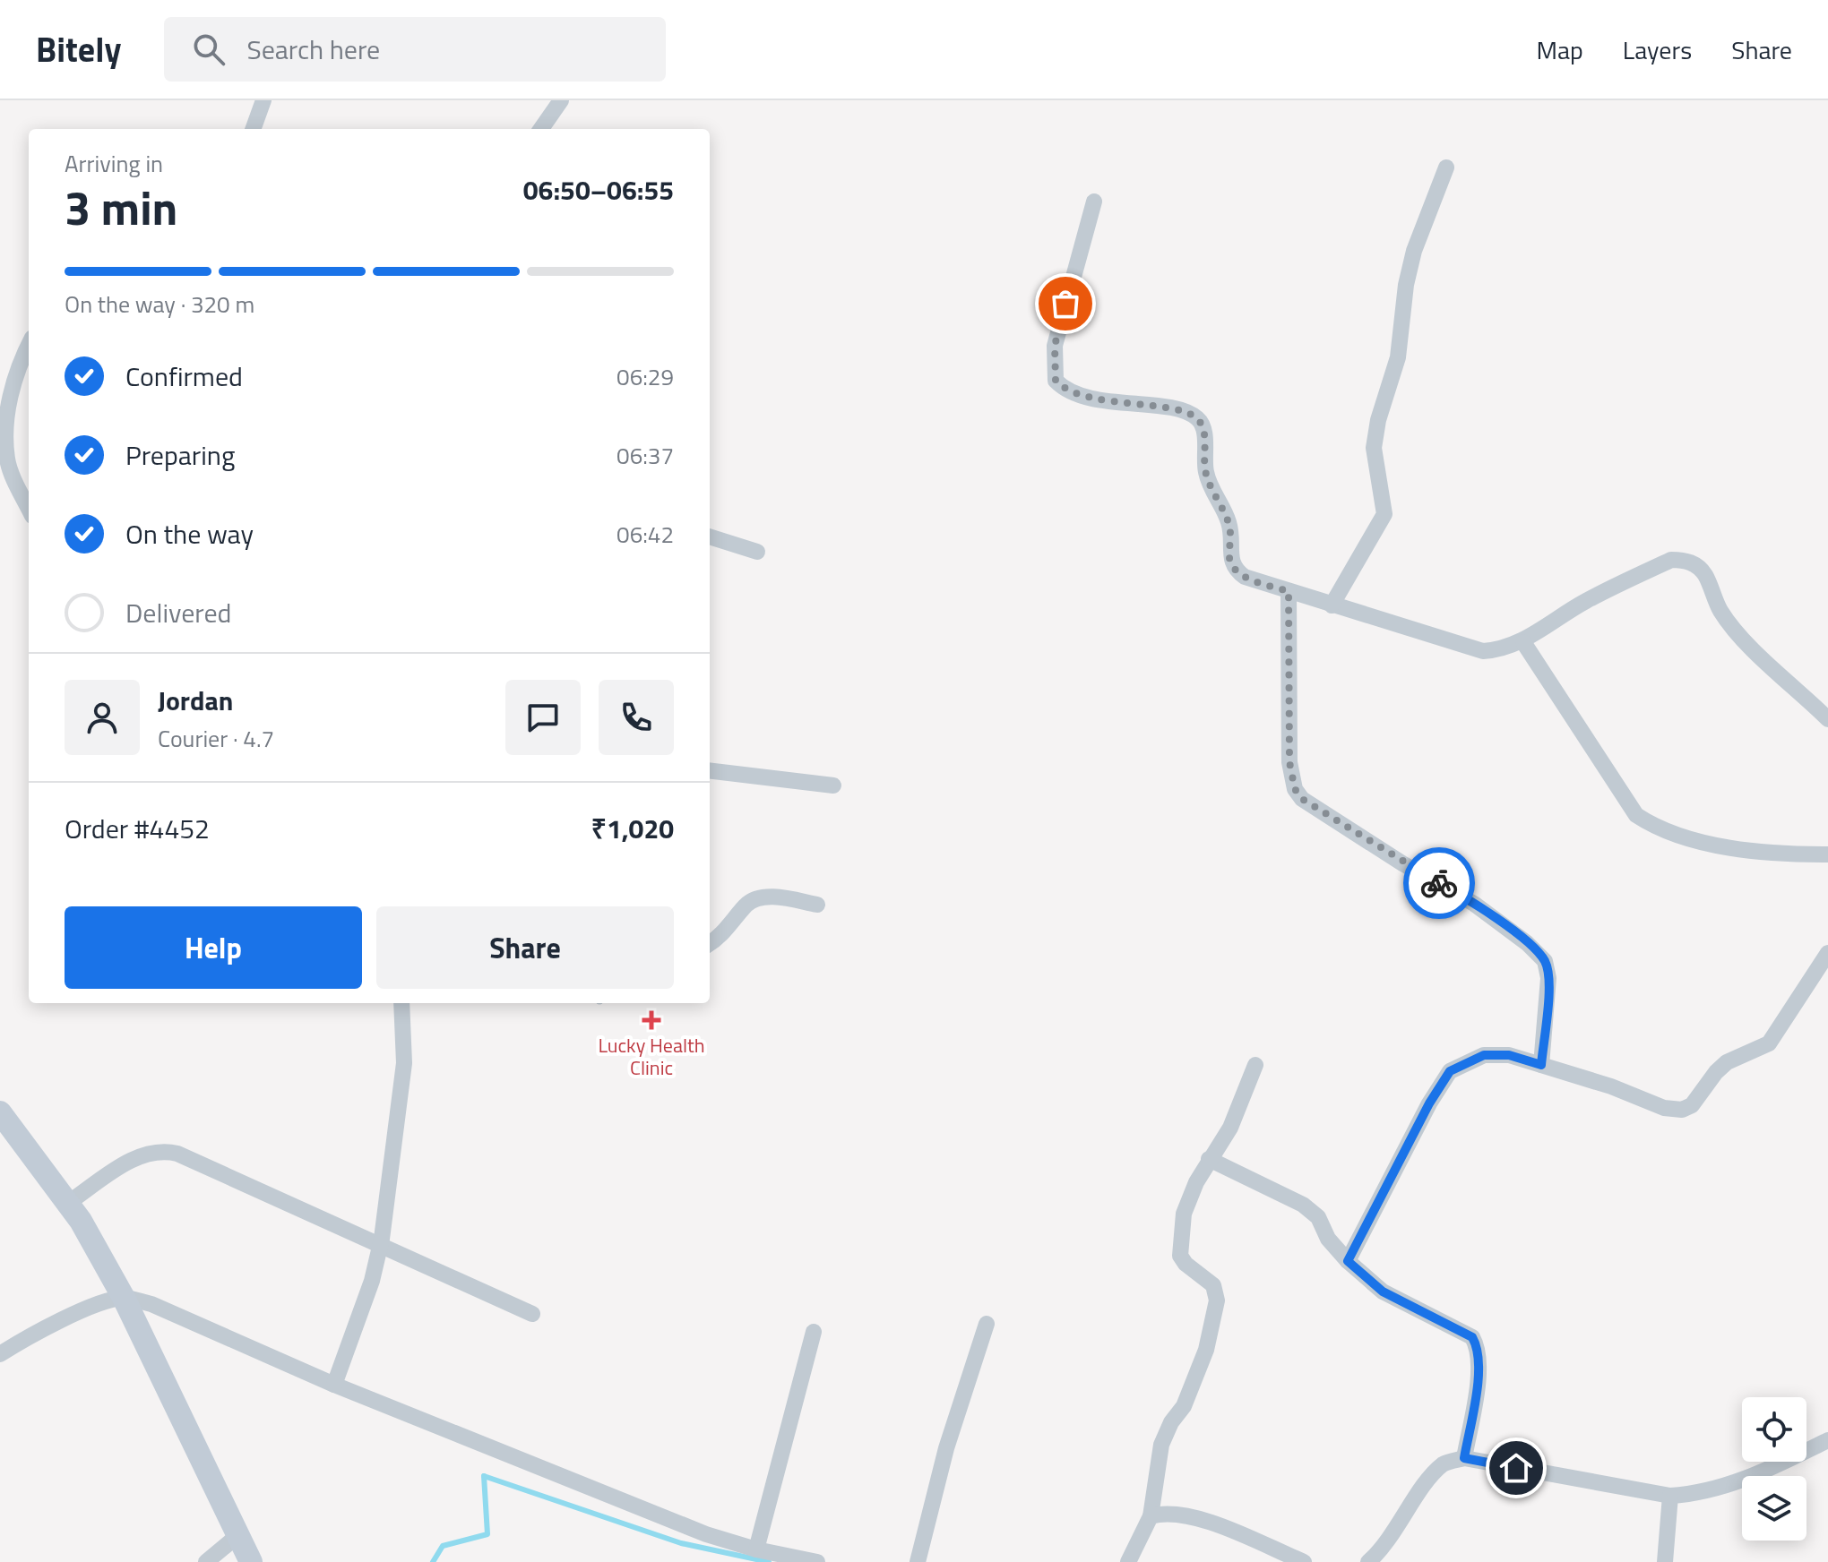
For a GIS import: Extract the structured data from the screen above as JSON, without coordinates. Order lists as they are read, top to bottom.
{
  "places": {
    "health": ["Lucky Health Clinic"]
  },
  "page": {
    "header": "Bitely",
    "search": "Search here",
    "nav": ["Map", "Layers", "Share"],
    "heading": ["3 min", "Arriving in", "06:50–06:55"],
    "panel": [
      "Jordan",
      "Courier · 4.7",
      "Order #4452",
      "₹1,020"
    ],
    "bar": "On the way · 320 m",
    "list": [
      ["Confirmed", "06:29"],
      ["Preparing", "06:37"],
      ["On the way", "06:42"],
      "Delivered"
    ],
    "buttons": ["Help", "Share"]
  }
}
